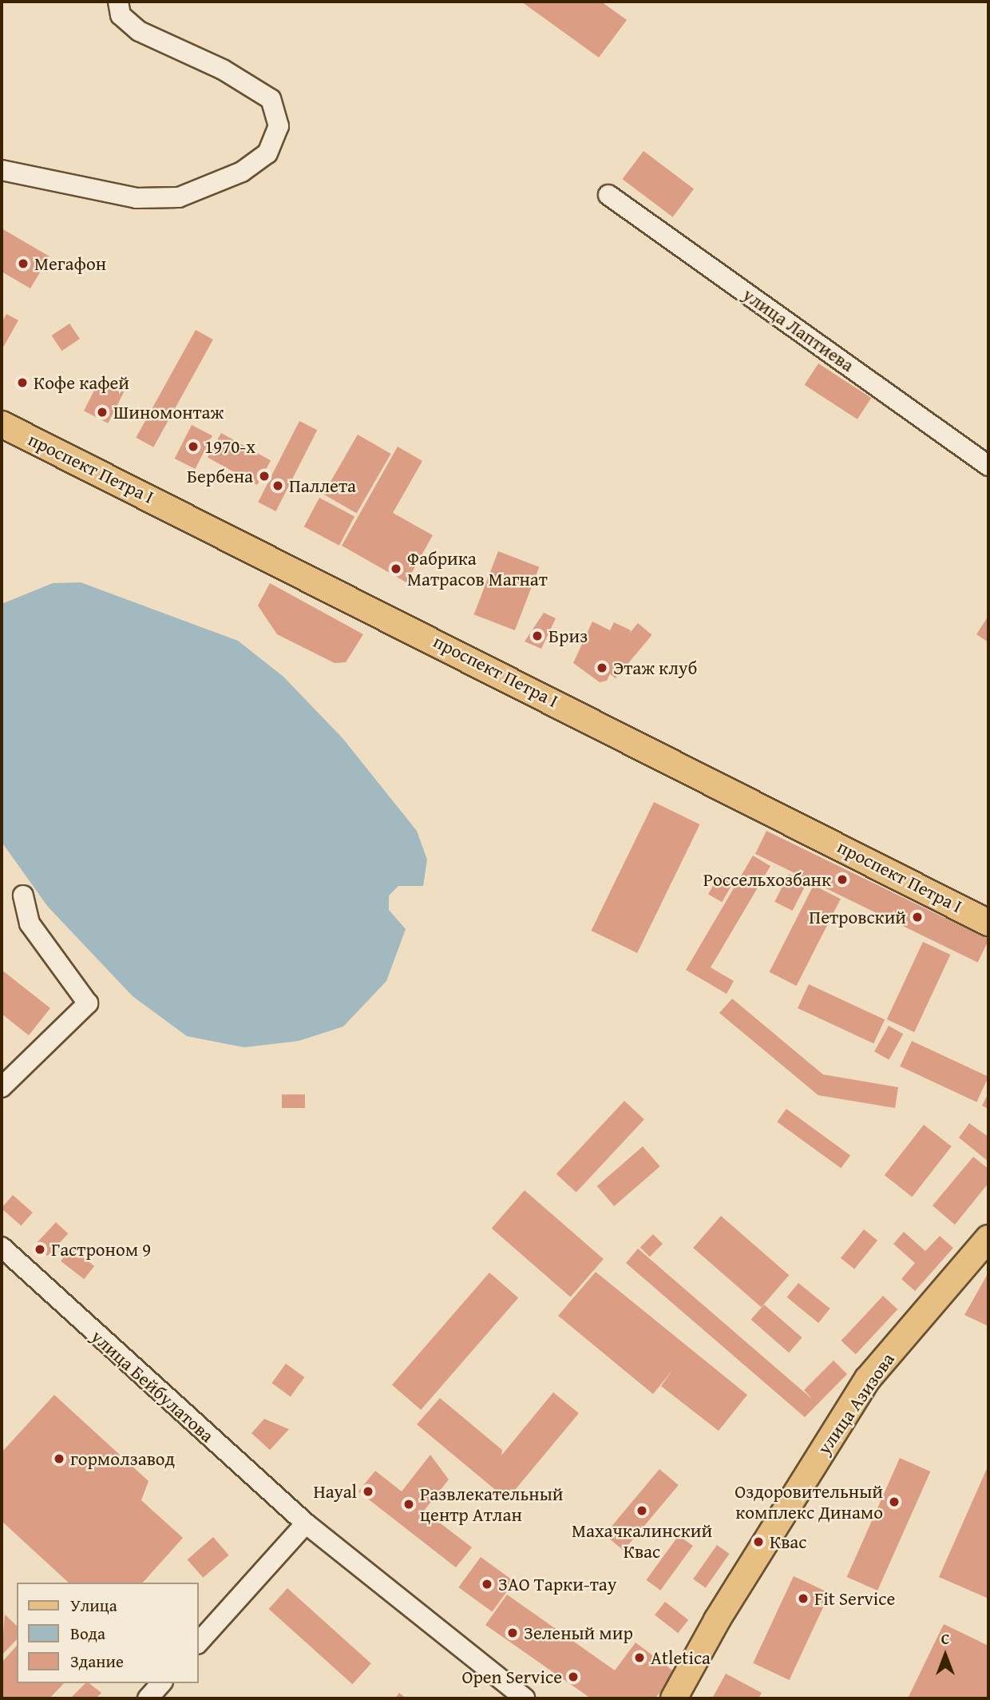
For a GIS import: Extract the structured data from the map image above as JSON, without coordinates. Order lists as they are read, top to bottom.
{
  "streets": {
    "main road": ["проспект Петра I", "улица Азизова"],
    "street": ["улица Лаптиева", "улица Бейбулатова"]
  },
  "places": [
    "Мегафон",
    "Кофе кафей",
    "Шиномонтаж",
    "1970-х",
    "Бербена",
    "Паллета",
    "Фабрика Матрасов Магнат",
    "Бриз",
    "Этаж клуб",
    "Россельхозбанк",
    "Петровский",
    "Гастроном 9",
    "гормолзавод",
    "Hayal",
    "Оздоровительный комплекс Динамо",
    "Развлекательный центр Атлан",
    "Махачкалинский Квас",
    "Квас",
    "ЗАО Тарки-тау",
    "Fit Service",
    "Зеленый мир",
    "Atletica",
    "Open Service"
  ],
  "legend": ["Улица", "Вода", "Здание"],
  "north": "top"
}
